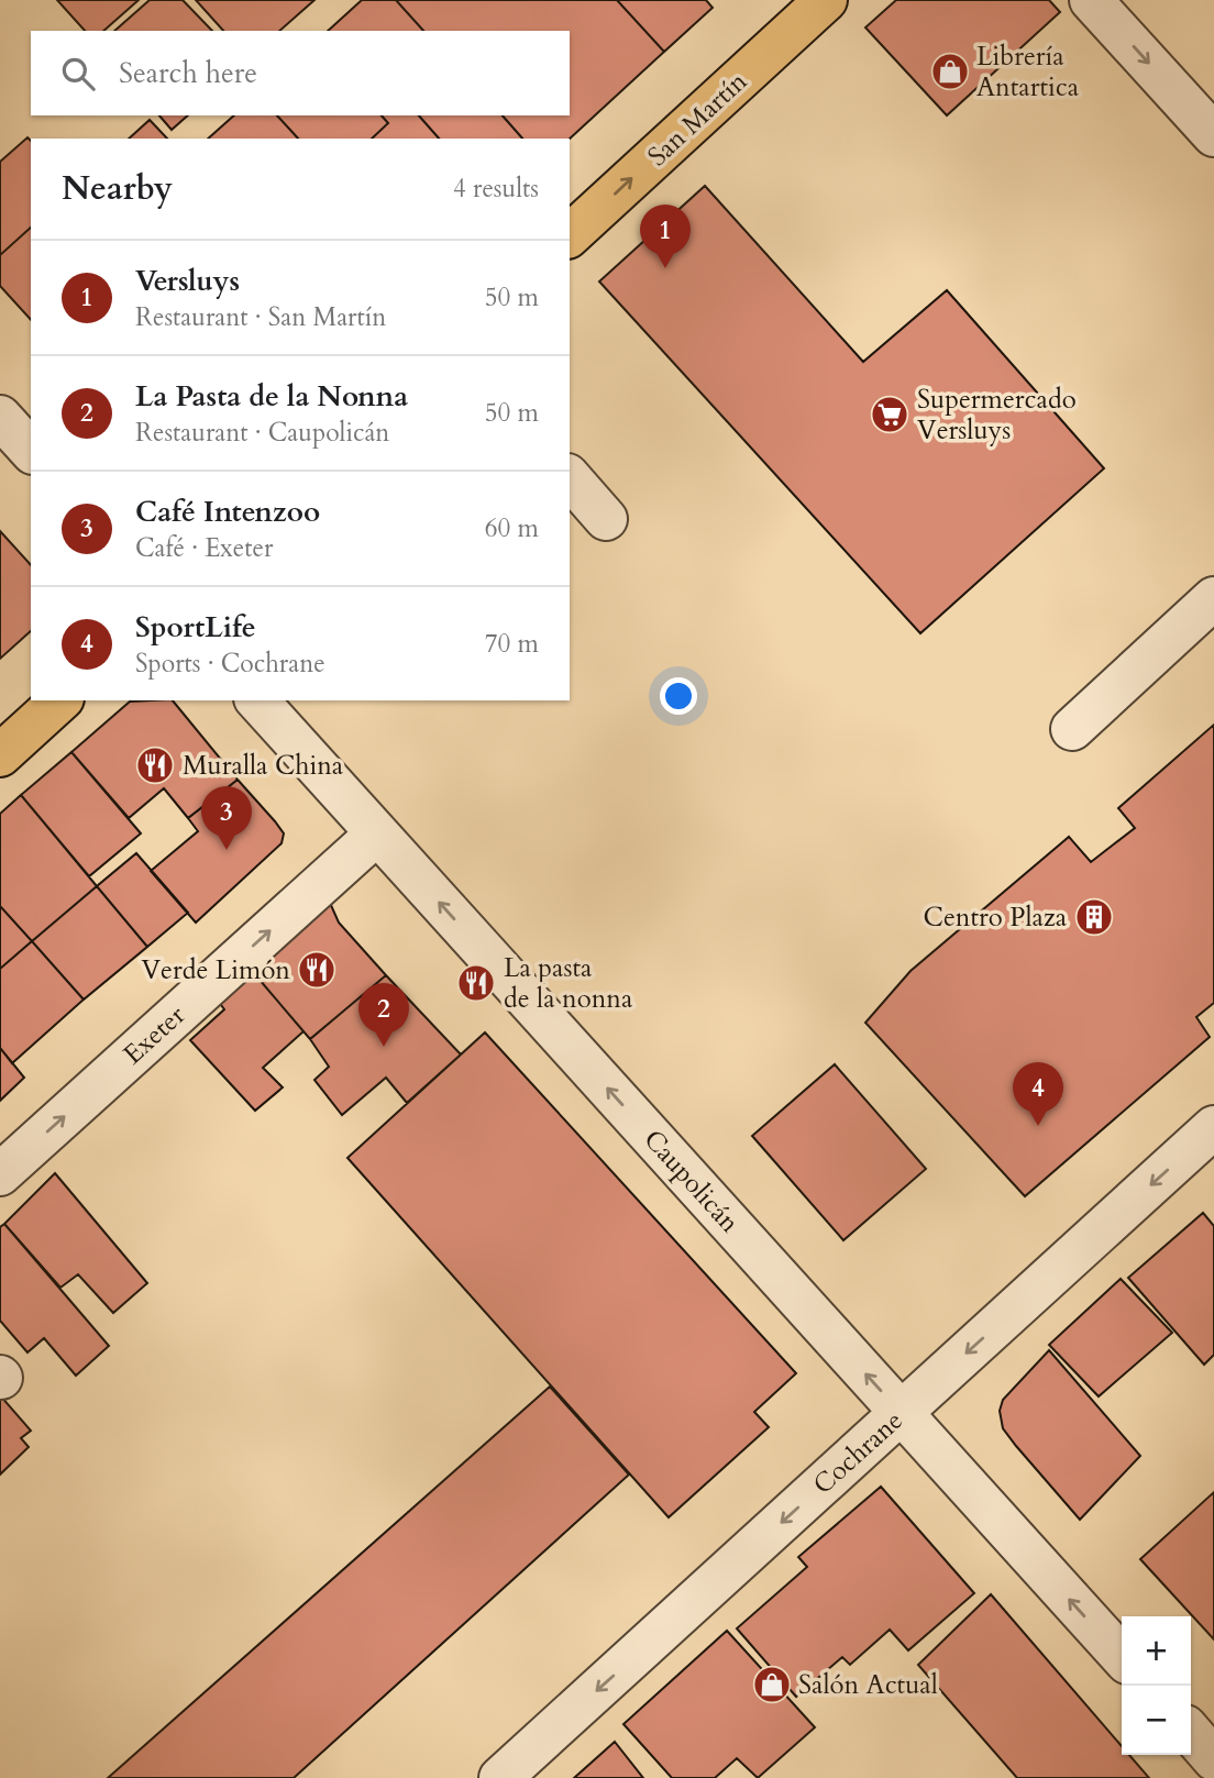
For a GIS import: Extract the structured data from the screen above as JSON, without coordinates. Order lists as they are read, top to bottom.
{
  "streets": {
    "main road": ["San Martín"],
    "street": ["Exeter", "Caupolicán", "Cochrane"]
  },
  "crossings": [
    ["Exeter", "Caupolicán"],
    ["Caupolicán", "Cochrane"]
  ],
  "one_way": [
    "San Martín",
    "Exeter",
    "Caupolicán",
    "Cochrane"
  ],
  "places": {
    "shop": ["Librería Antartica", "Salón Actual"],
    "supermarket": ["Supermercado Versluys"],
    "restaurant": ["Muralla China", "Verde Limón", "La pasta de la nonna"],
    "building": ["Centro Plaza"]
  },
  "page": {
    "search": "Search here",
    "heading": ["Nearby", "4 results"],
    "pins": [
      "1",
      "3",
      "2",
      "4"
    ],
    "list": [
      {
        "mark": "1",
        "name": "Versluys",
        "note": "Restaurant · San Martín",
        "value": "50 m"
      },
      {
        "mark": "2",
        "name": "La Pasta de la Nonna",
        "note": "Restaurant · Caupolicán",
        "value": "50 m"
      },
      {
        "mark": "3",
        "name": "Café Intenzoo",
        "note": "Café · Exeter",
        "value": "60 m"
      },
      {
        "mark": "4",
        "name": "SportLife",
        "note": "Sports · Cochrane",
        "value": "70 m"
      }
    ],
    "map_buttons": ["+", "−"]
  }
}
